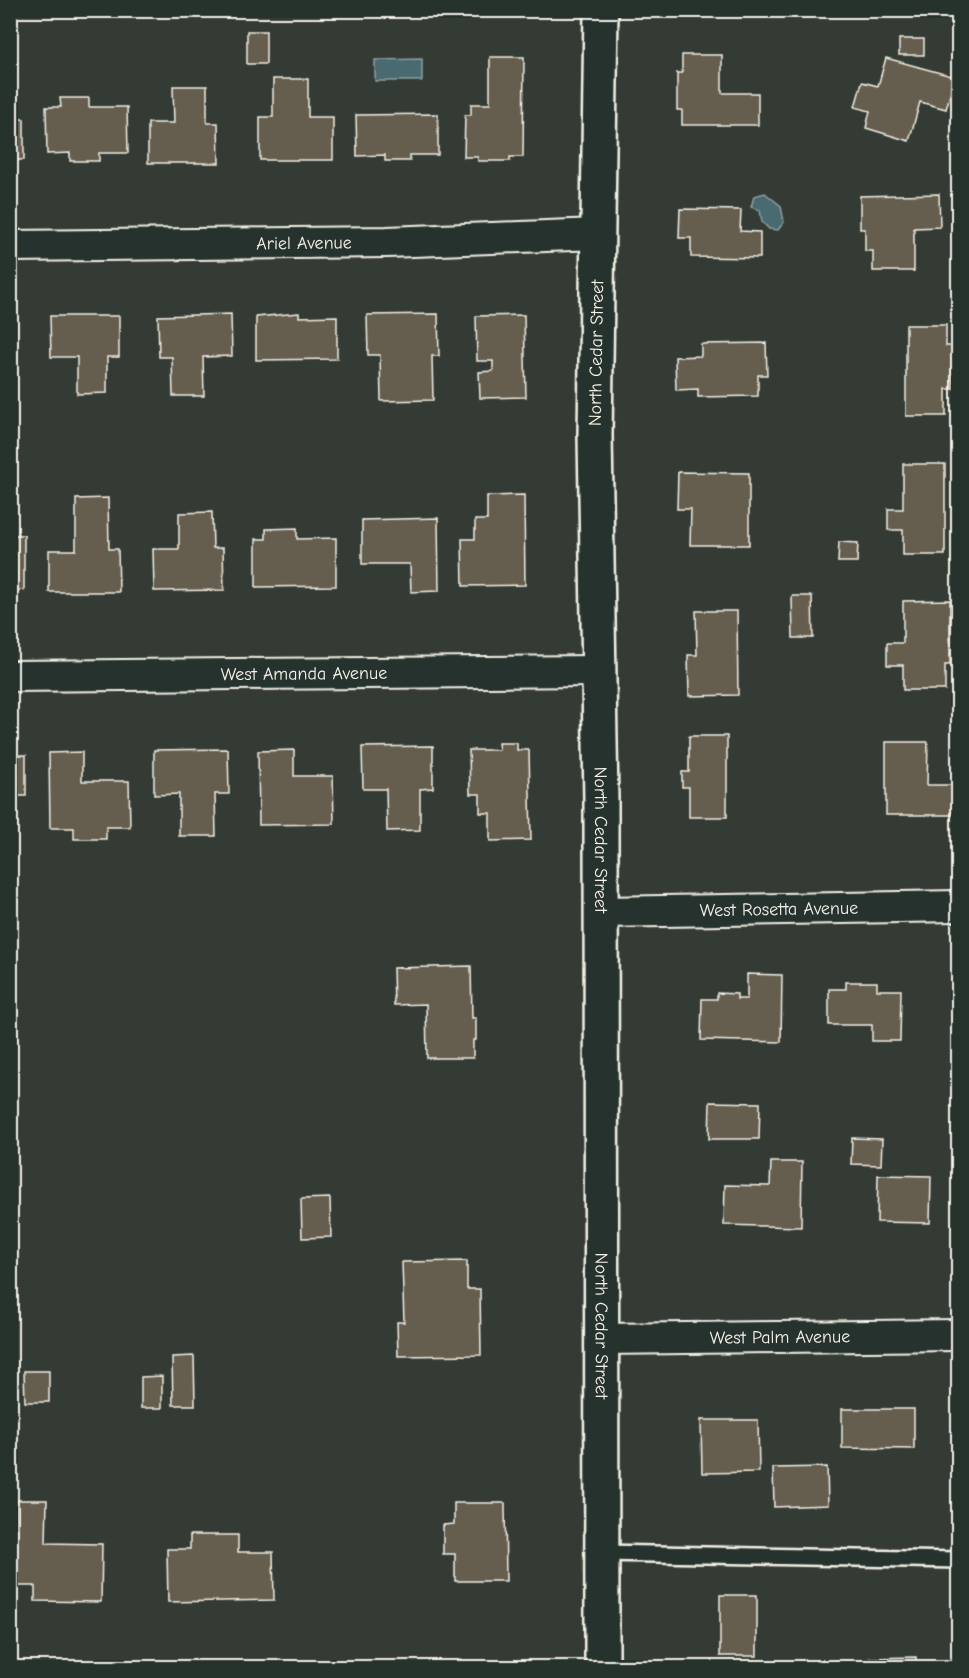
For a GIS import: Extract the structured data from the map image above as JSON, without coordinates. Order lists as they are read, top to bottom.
{
  "streets": {
    "street": [
      "Ariel Avenue",
      "North Cedar Street",
      "West Amanda Avenue",
      "West Rosetta Avenue",
      "West Palm Avenue"
    ]
  },
  "crossings": [
    ["Ariel Avenue", "North Cedar Street"],
    ["North Cedar Street", "West Amanda Avenue"],
    ["North Cedar Street", "West Rosetta Avenue"],
    ["North Cedar Street", "West Palm Avenue"]
  ]
}
